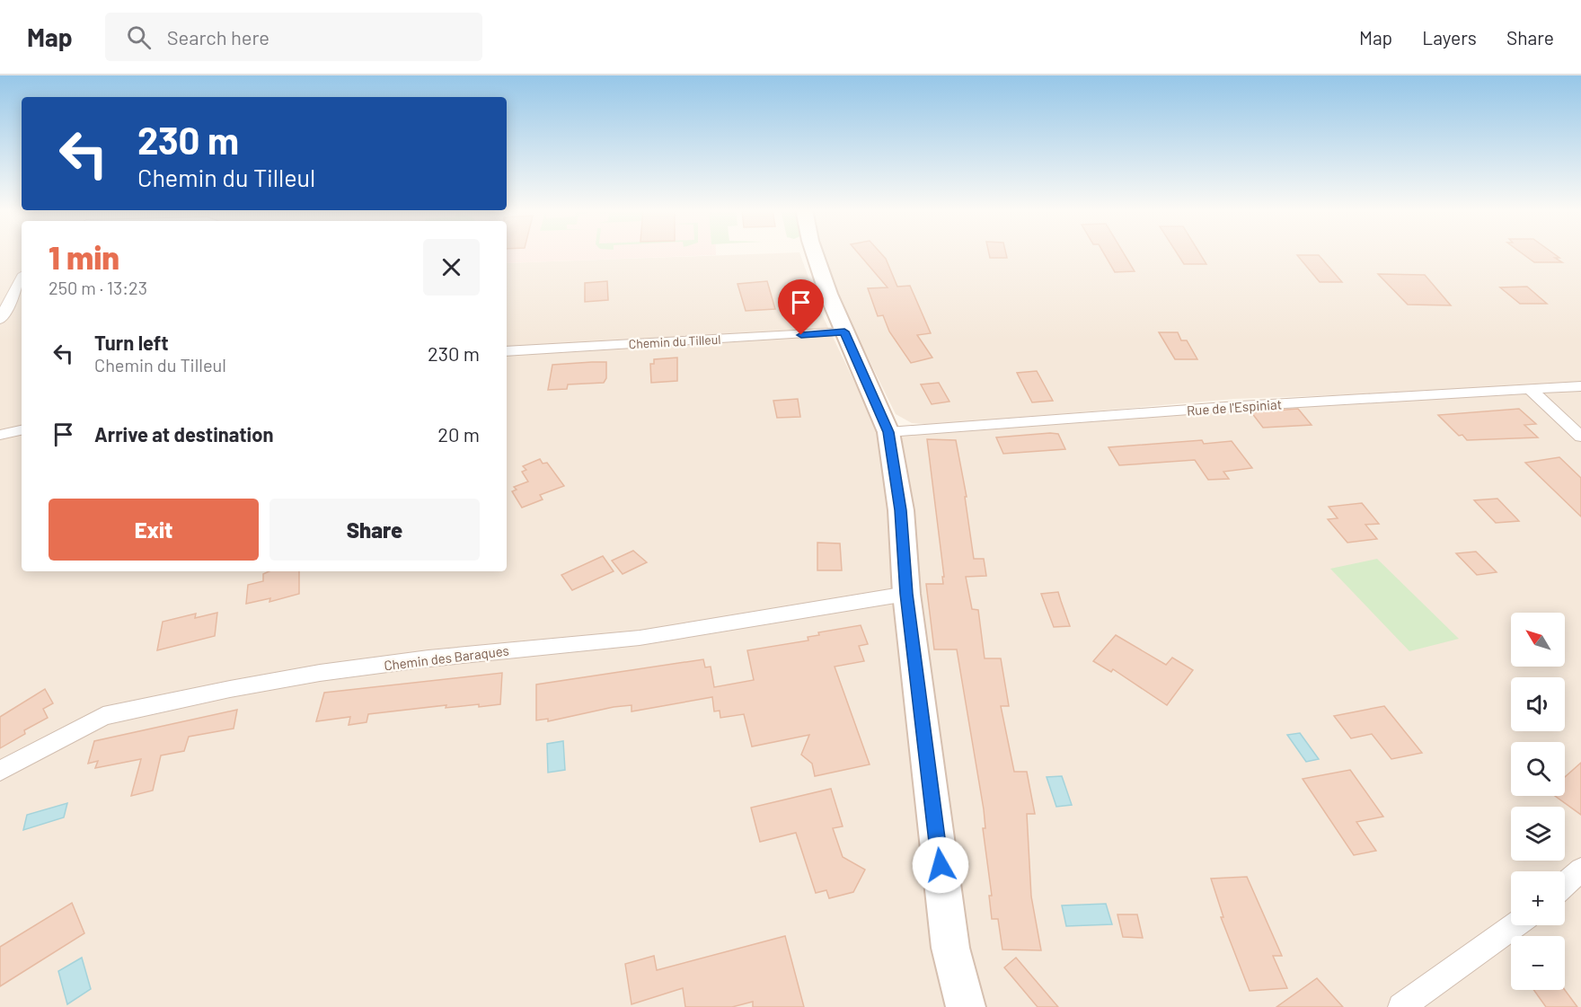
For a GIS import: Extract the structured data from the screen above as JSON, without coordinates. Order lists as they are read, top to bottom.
{
  "streets": {
    "street": ["Chemin du Tilleul", "Rue de l'Espiniat", "Chemin des Baraques"]
  },
  "north": "top left",
  "page": {
    "header": "Map",
    "search": "Search here",
    "nav": ["Map", "Layers", "Share"],
    "turn": ["230 m", "Chemin du Tilleul"],
    "heading": ["1 min", "250 m · 13:23"],
    "list": [
      {
        "name": "Turn left",
        "note": "Chemin du Tilleul",
        "value": "230 m"
      },
      {
        "name": "Arrive at destination",
        "value": "20 m"
      }
    ],
    "buttons": ["Exit", "Share"],
    "map_buttons": ["+", "−"]
  }
}
